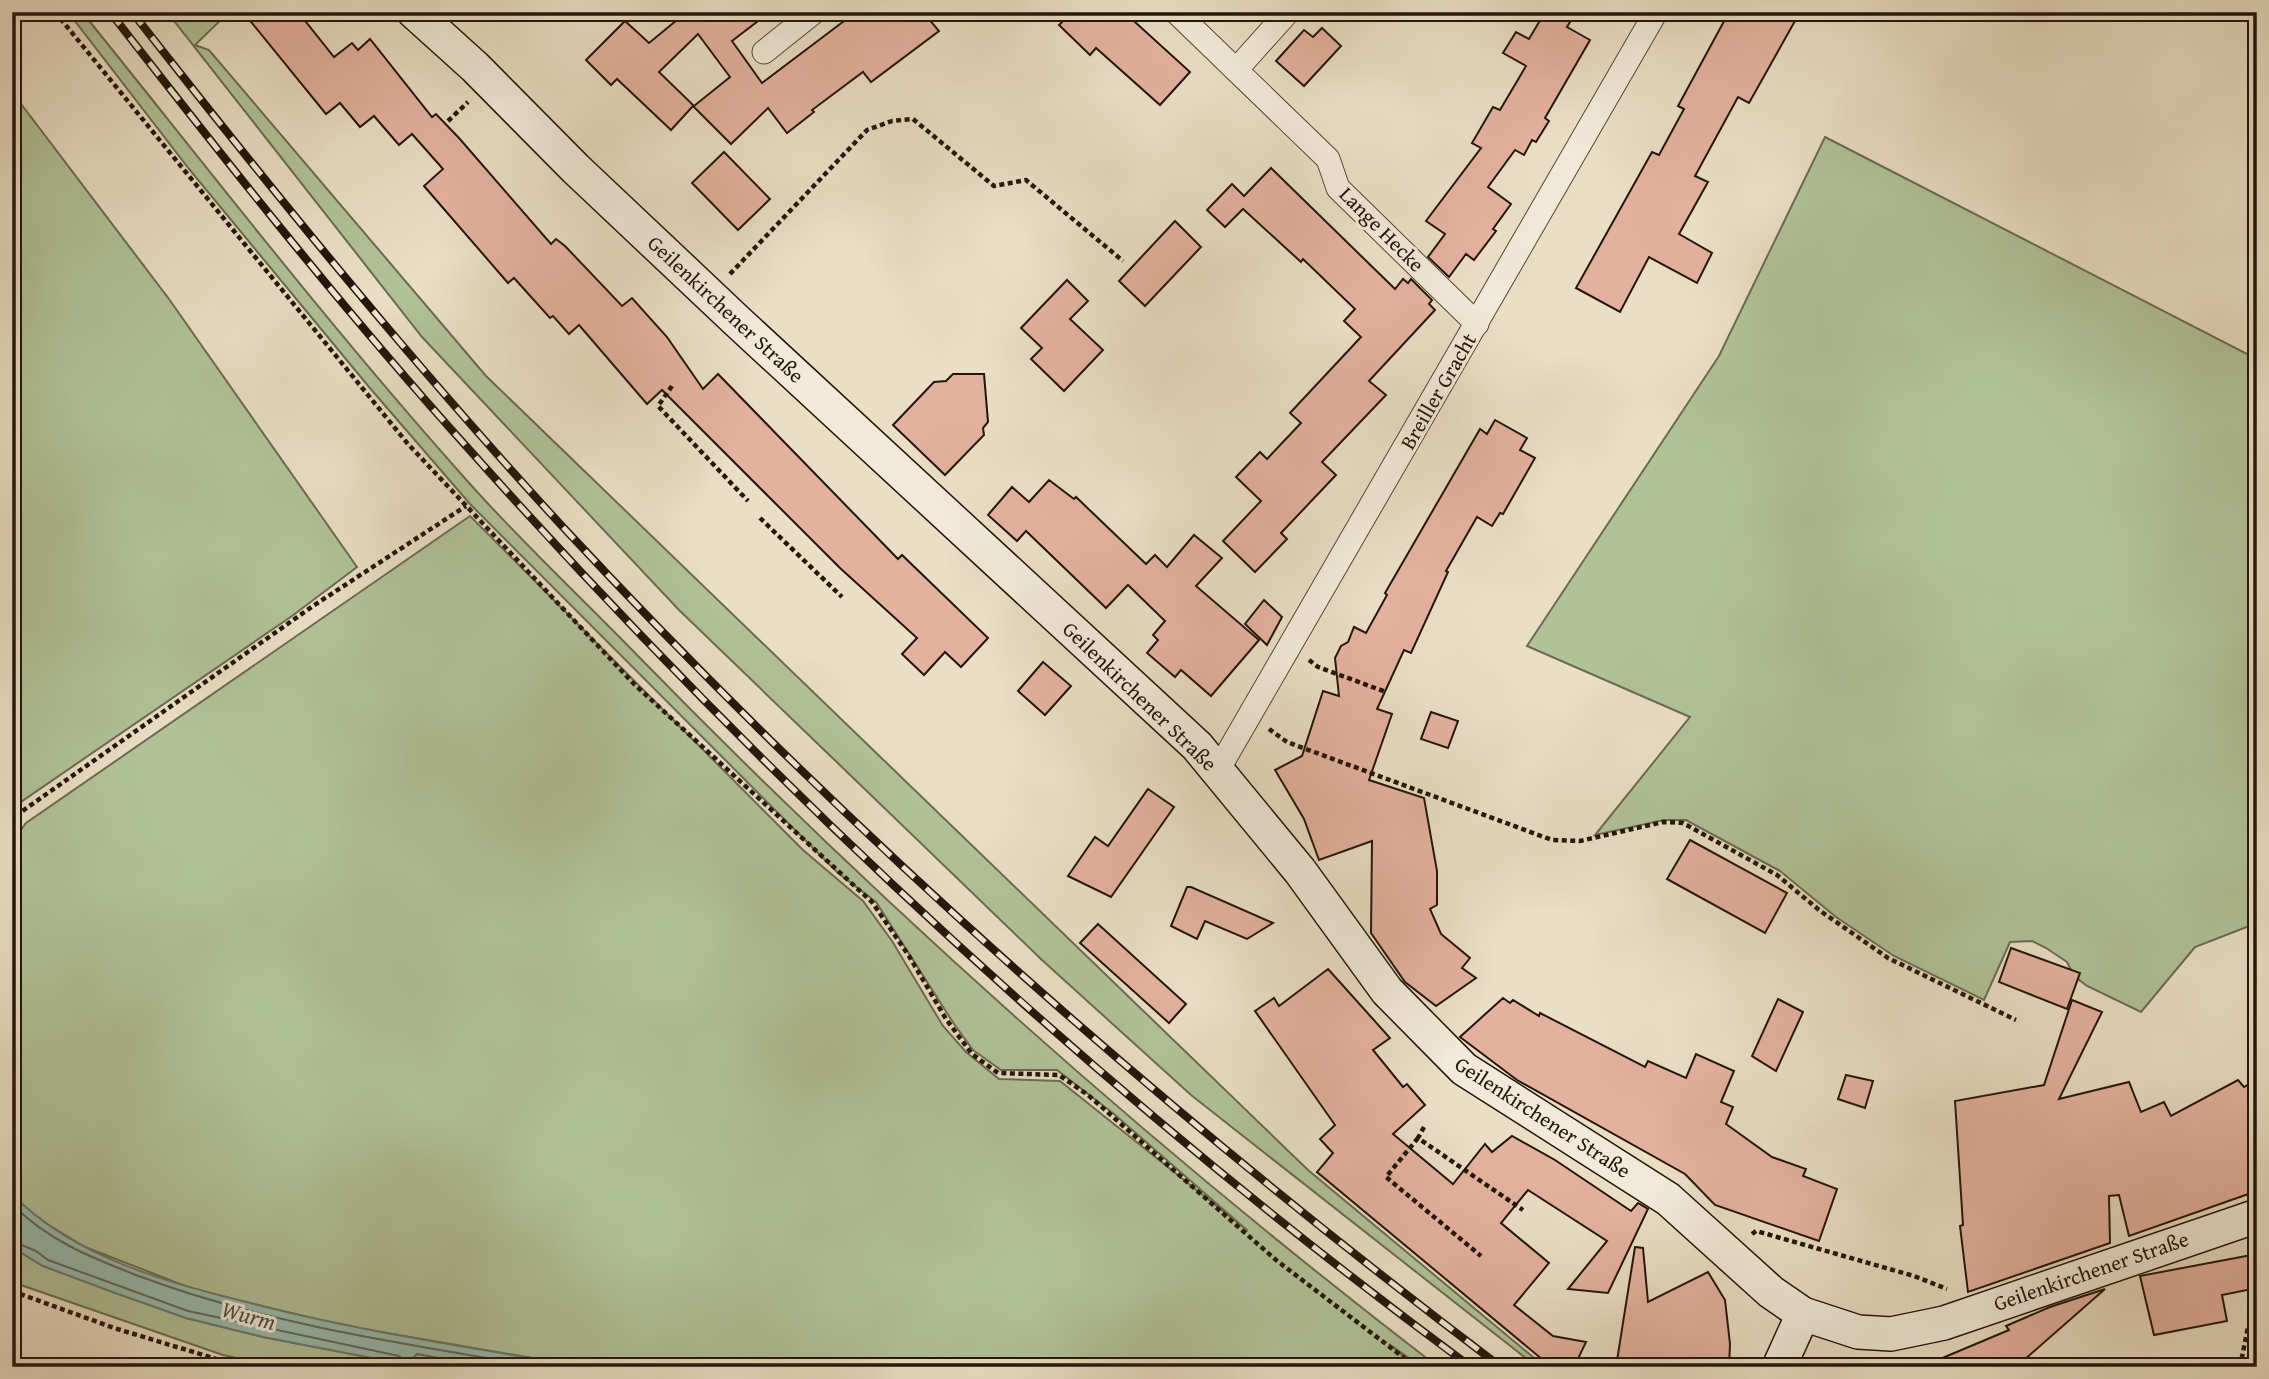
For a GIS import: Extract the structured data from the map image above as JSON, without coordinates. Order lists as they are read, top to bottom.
{
  "streets": {
    "main road": ["Geilenkirchener Straße"],
    "street": ["Lange Hecke", "Breiller Gracht"]
  },
  "crossings": [
    ["Lange Hecke", "Breiller Gracht"],
    ["Geilenkirchener Straße", "Breiller Gracht"]
  ],
  "water": ["Wurm"]
}
